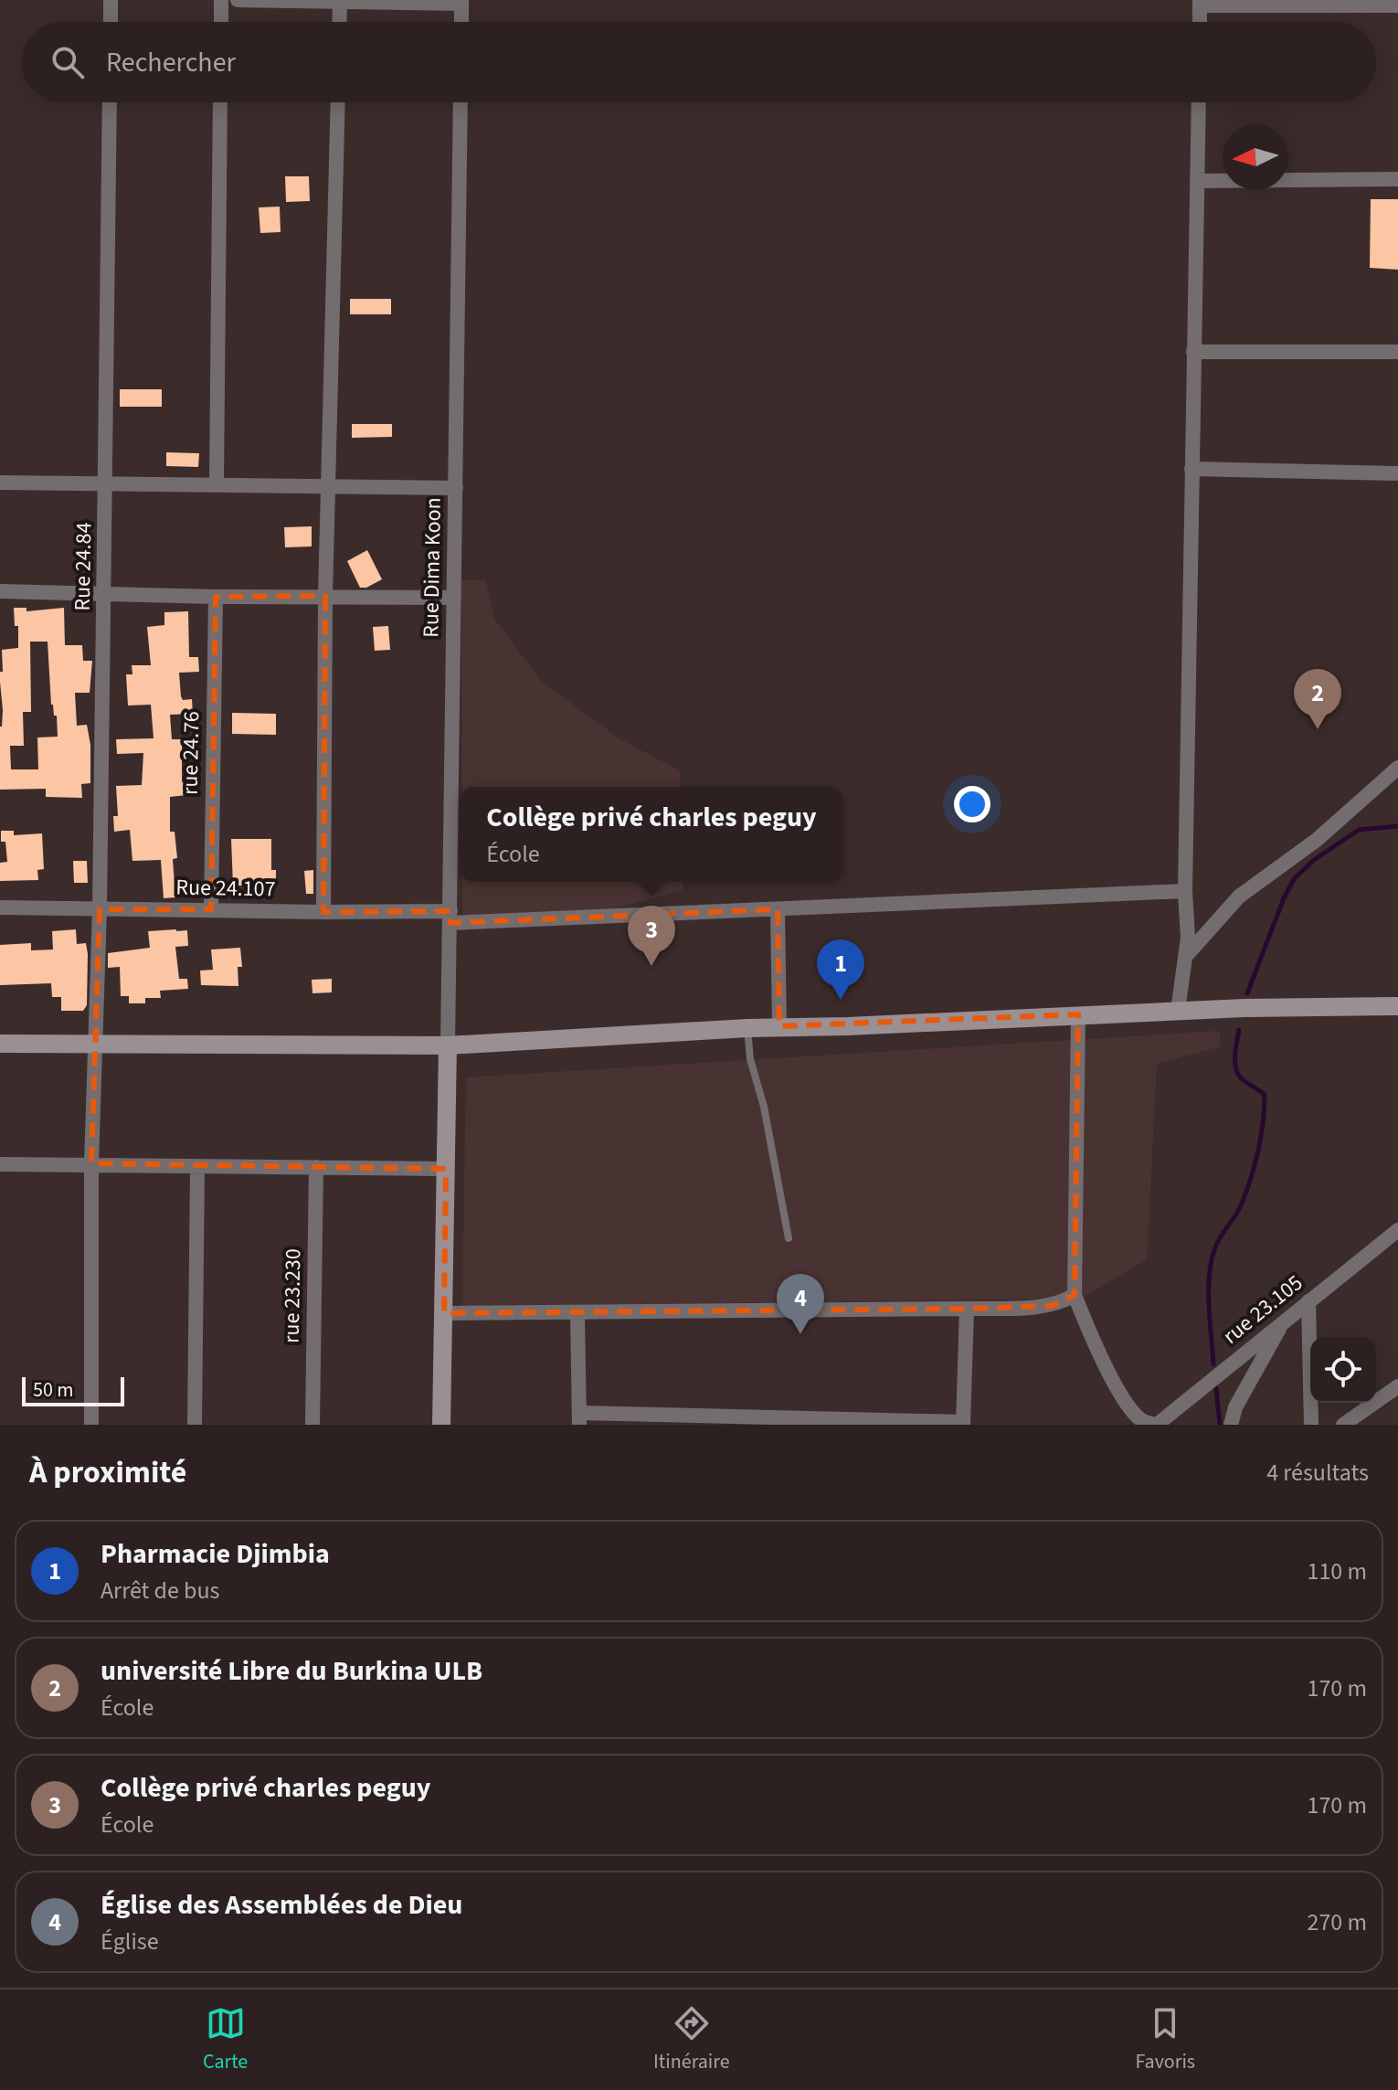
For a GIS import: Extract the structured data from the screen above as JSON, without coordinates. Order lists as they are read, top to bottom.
{
  "streets": {
    "street": [
      "Rue 24.84",
      "Rue Dima Koon",
      "rue 24.76",
      "Rue 24.107",
      "rue 23.230",
      "rue 23.105"
    ]
  },
  "crossings": [
    ["Rue 24.84", "Rue 24.107"],
    ["Rue Dima Koon", "Rue 24.107"],
    ["rue 24.76", "Rue 24.107"]
  ],
  "scale_bar": "50 m",
  "north": "left",
  "page": {
    "search": "Rechercher",
    "pins": [
      "2",
      "3",
      "1",
      "4"
    ],
    "popup": ["Collège privé charles peguy", "École"],
    "scale": "50 m",
    "heading": ["À proximité", "4 résultats"],
    "list": [
      {
        "mark": "1",
        "name": "Pharmacie Djimbia",
        "note": "Arrêt de bus",
        "value": "110 m"
      },
      {
        "mark": "2",
        "name": "université Libre du Burkina ULB",
        "note": "École",
        "value": "170 m"
      },
      {
        "mark": "3",
        "name": "Collège privé charles peguy",
        "note": "École",
        "value": "170 m"
      },
      {
        "mark": "4",
        "name": "Église des Assemblées de Dieu",
        "note": "Église",
        "value": "270 m"
      }
    ],
    "nav": ["Carte", "Itinéraire", "Favoris"]
  }
}
